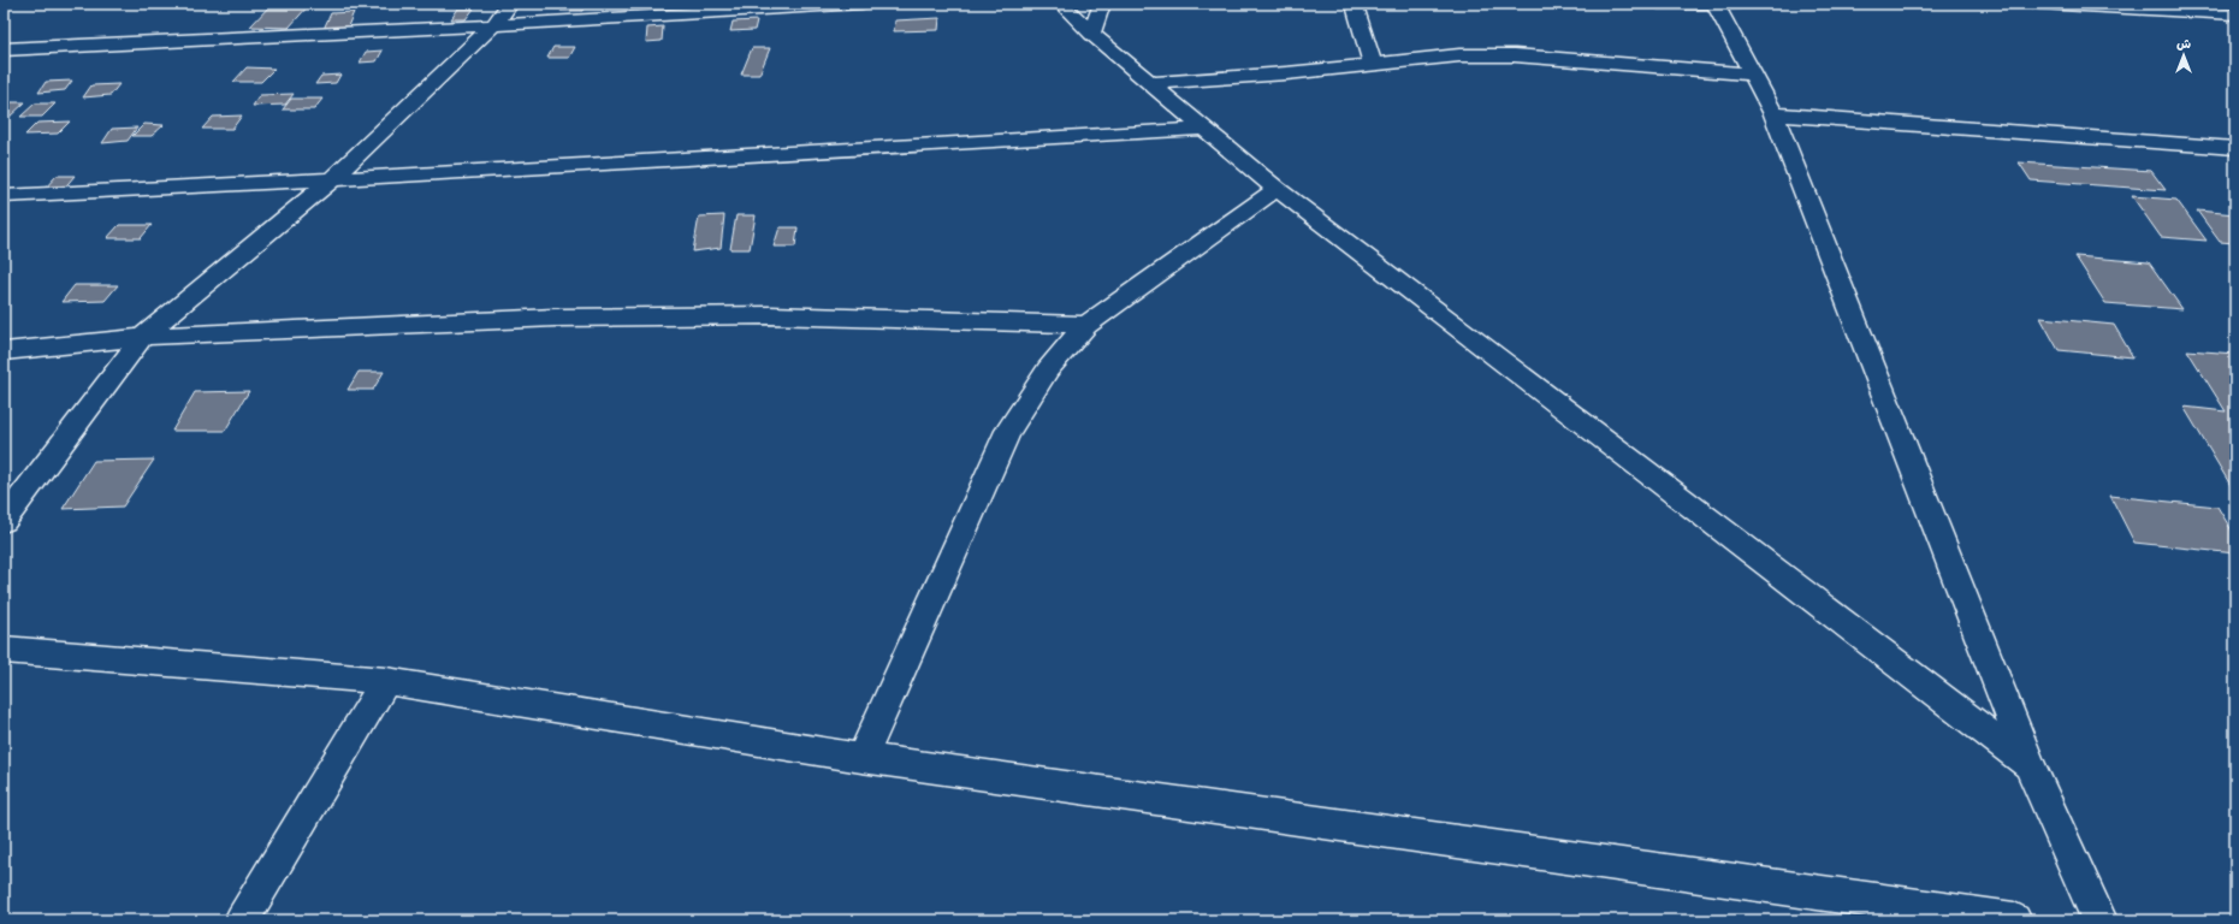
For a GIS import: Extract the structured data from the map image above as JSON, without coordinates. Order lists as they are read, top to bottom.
{
  "north": "top"
}
